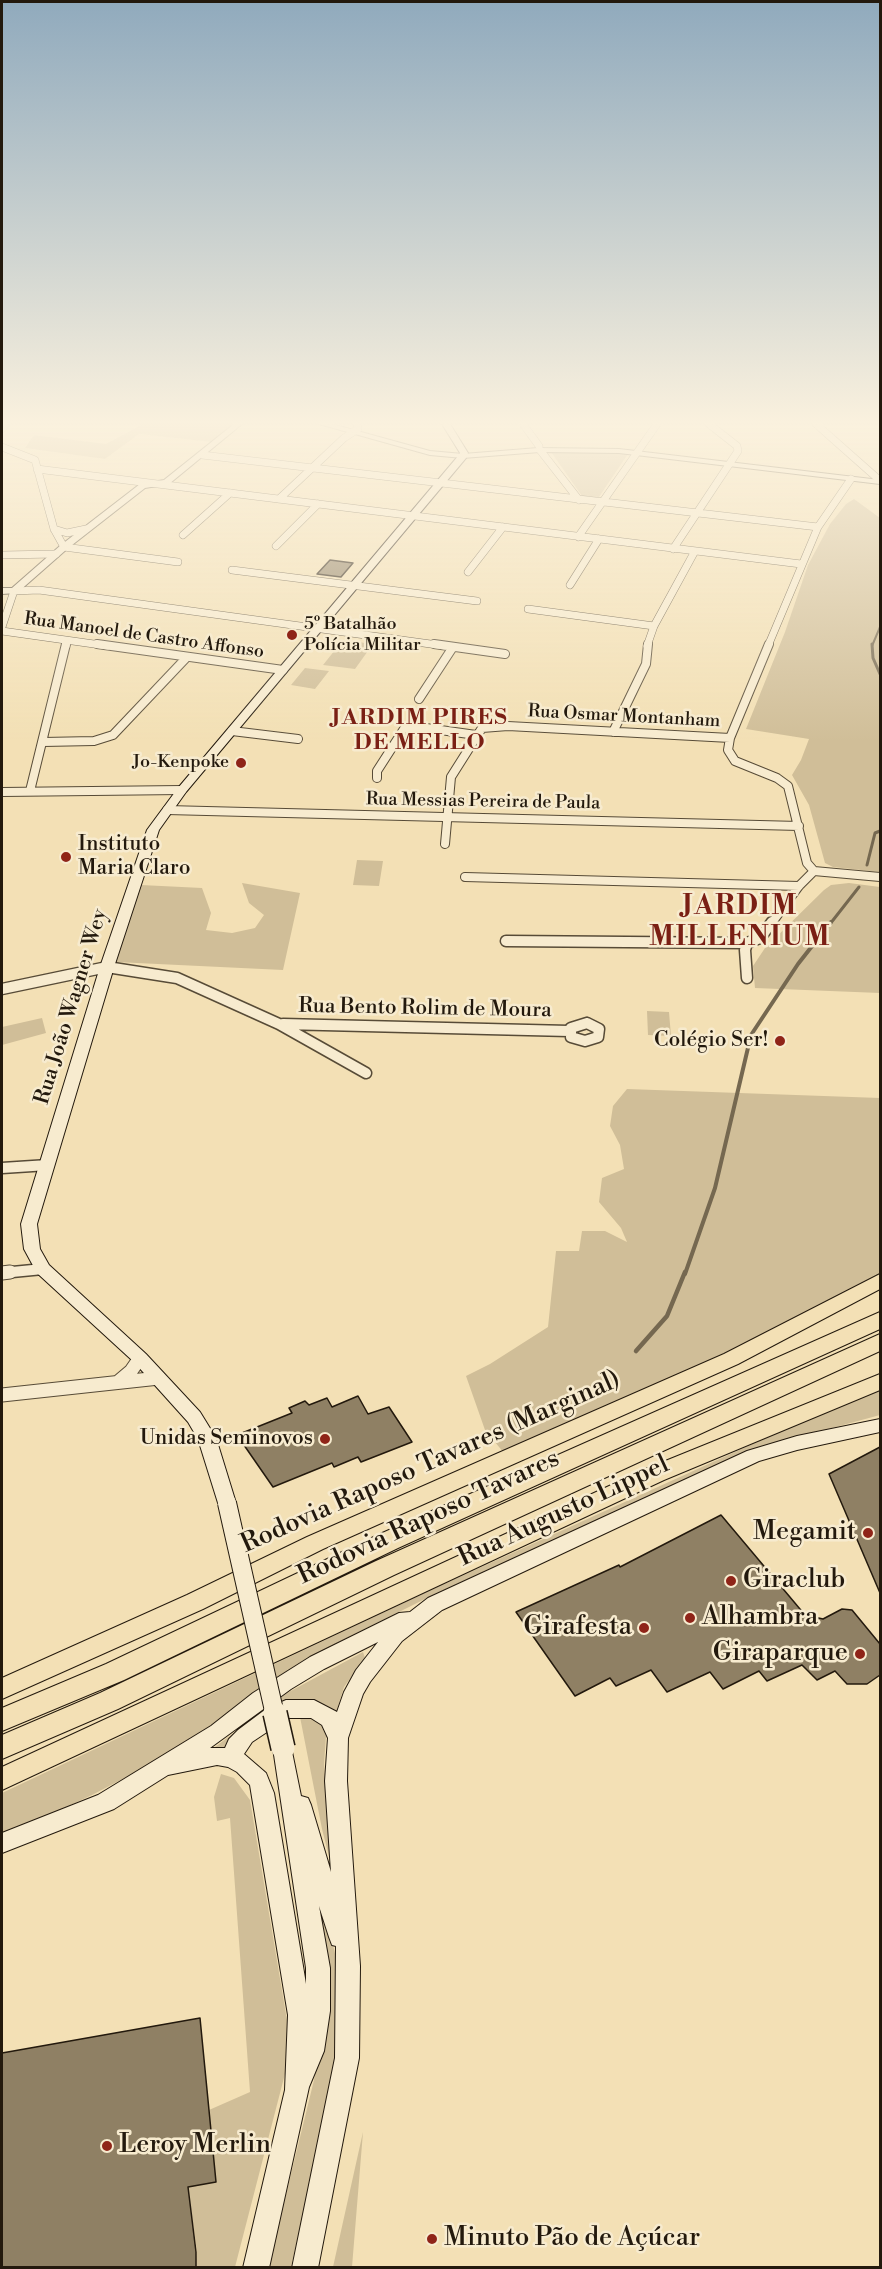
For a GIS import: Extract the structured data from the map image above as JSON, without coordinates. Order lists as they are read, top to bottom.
{
  "streets": {
    "highway": ["Rodovia Raposo Tavares (Marginal)", "Rodovia Raposo Tavares"],
    "main road": ["Rua João Wagner Wey", "Rua Augusto Lippel"],
    "street": [
      "Rua Manoel de Castro Affonso",
      "Rua Osmar Montanham",
      "Rua Messias Pereira de Paula",
      "Rua Bento Rolim de Moura"
    ]
  },
  "crossings": [
    ["Rua Manoel de Castro Affonso", "Rua João Wagner Wey"],
    ["Rua Messias Pereira de Paula", "Rua João Wagner Wey"],
    ["Rua João Wagner Wey", "Rua Augusto Lippel"]
  ],
  "districts": ["JARDIM PIRES DE MELLO", "JARDIM MILLENIUM"],
  "places": [
    "5º Batalhão Polícia Militar",
    "Jo-Kenpoke",
    "Instituto Maria Claro",
    "Colégio Ser!",
    "Unidas Seminovos",
    "Megamit",
    "Giraclub",
    "Alhambra",
    "Girafesta",
    "Giraparque",
    "Leroy Merlin",
    "Minuto Pão de Açúcar"
  ]
}
